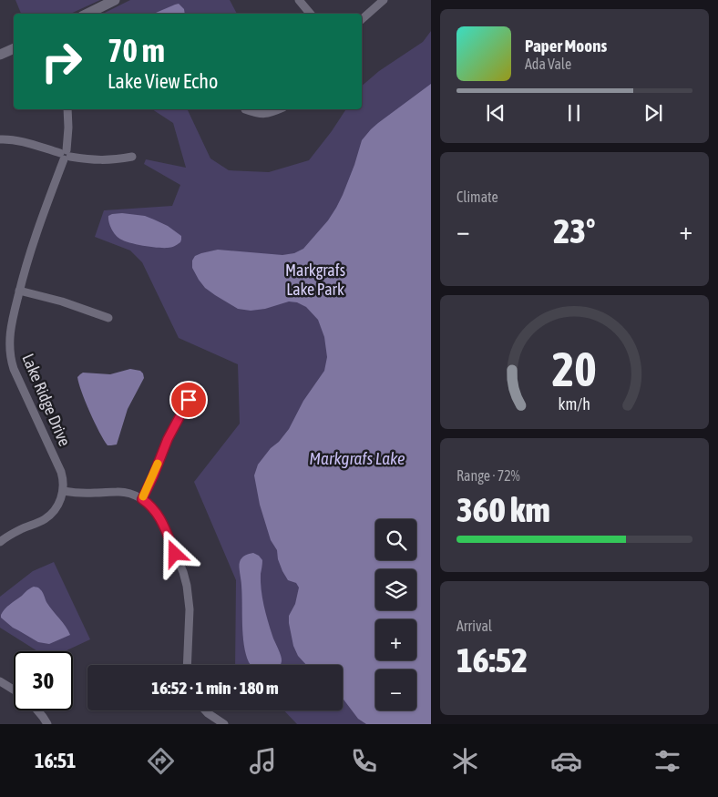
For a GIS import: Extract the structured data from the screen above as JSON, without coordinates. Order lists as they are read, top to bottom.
{
  "streets": {
    "street": ["Lake Ridge Drive"]
  },
  "water": ["Markgrafs Lake"],
  "parks": ["Markgrafs Lake Park"],
  "page": {
    "turn": ["70 m", "Lake View Echo"],
    "song": ["Paper Moons", "Ada Vale"],
    "tile": [
      "Climate",
      ["Range · 72%", "360 km"],
      ["Arrival", "16:52"]
    ],
    "heat": ["−", "23°", "+"],
    "map_buttons": ["+", "−"],
    "limit": "30",
    "trip": "16:52 · 1 min · 180 m",
    "tabs": "16:51",
    "gauge": ["20", "km/h"]
  }
}
